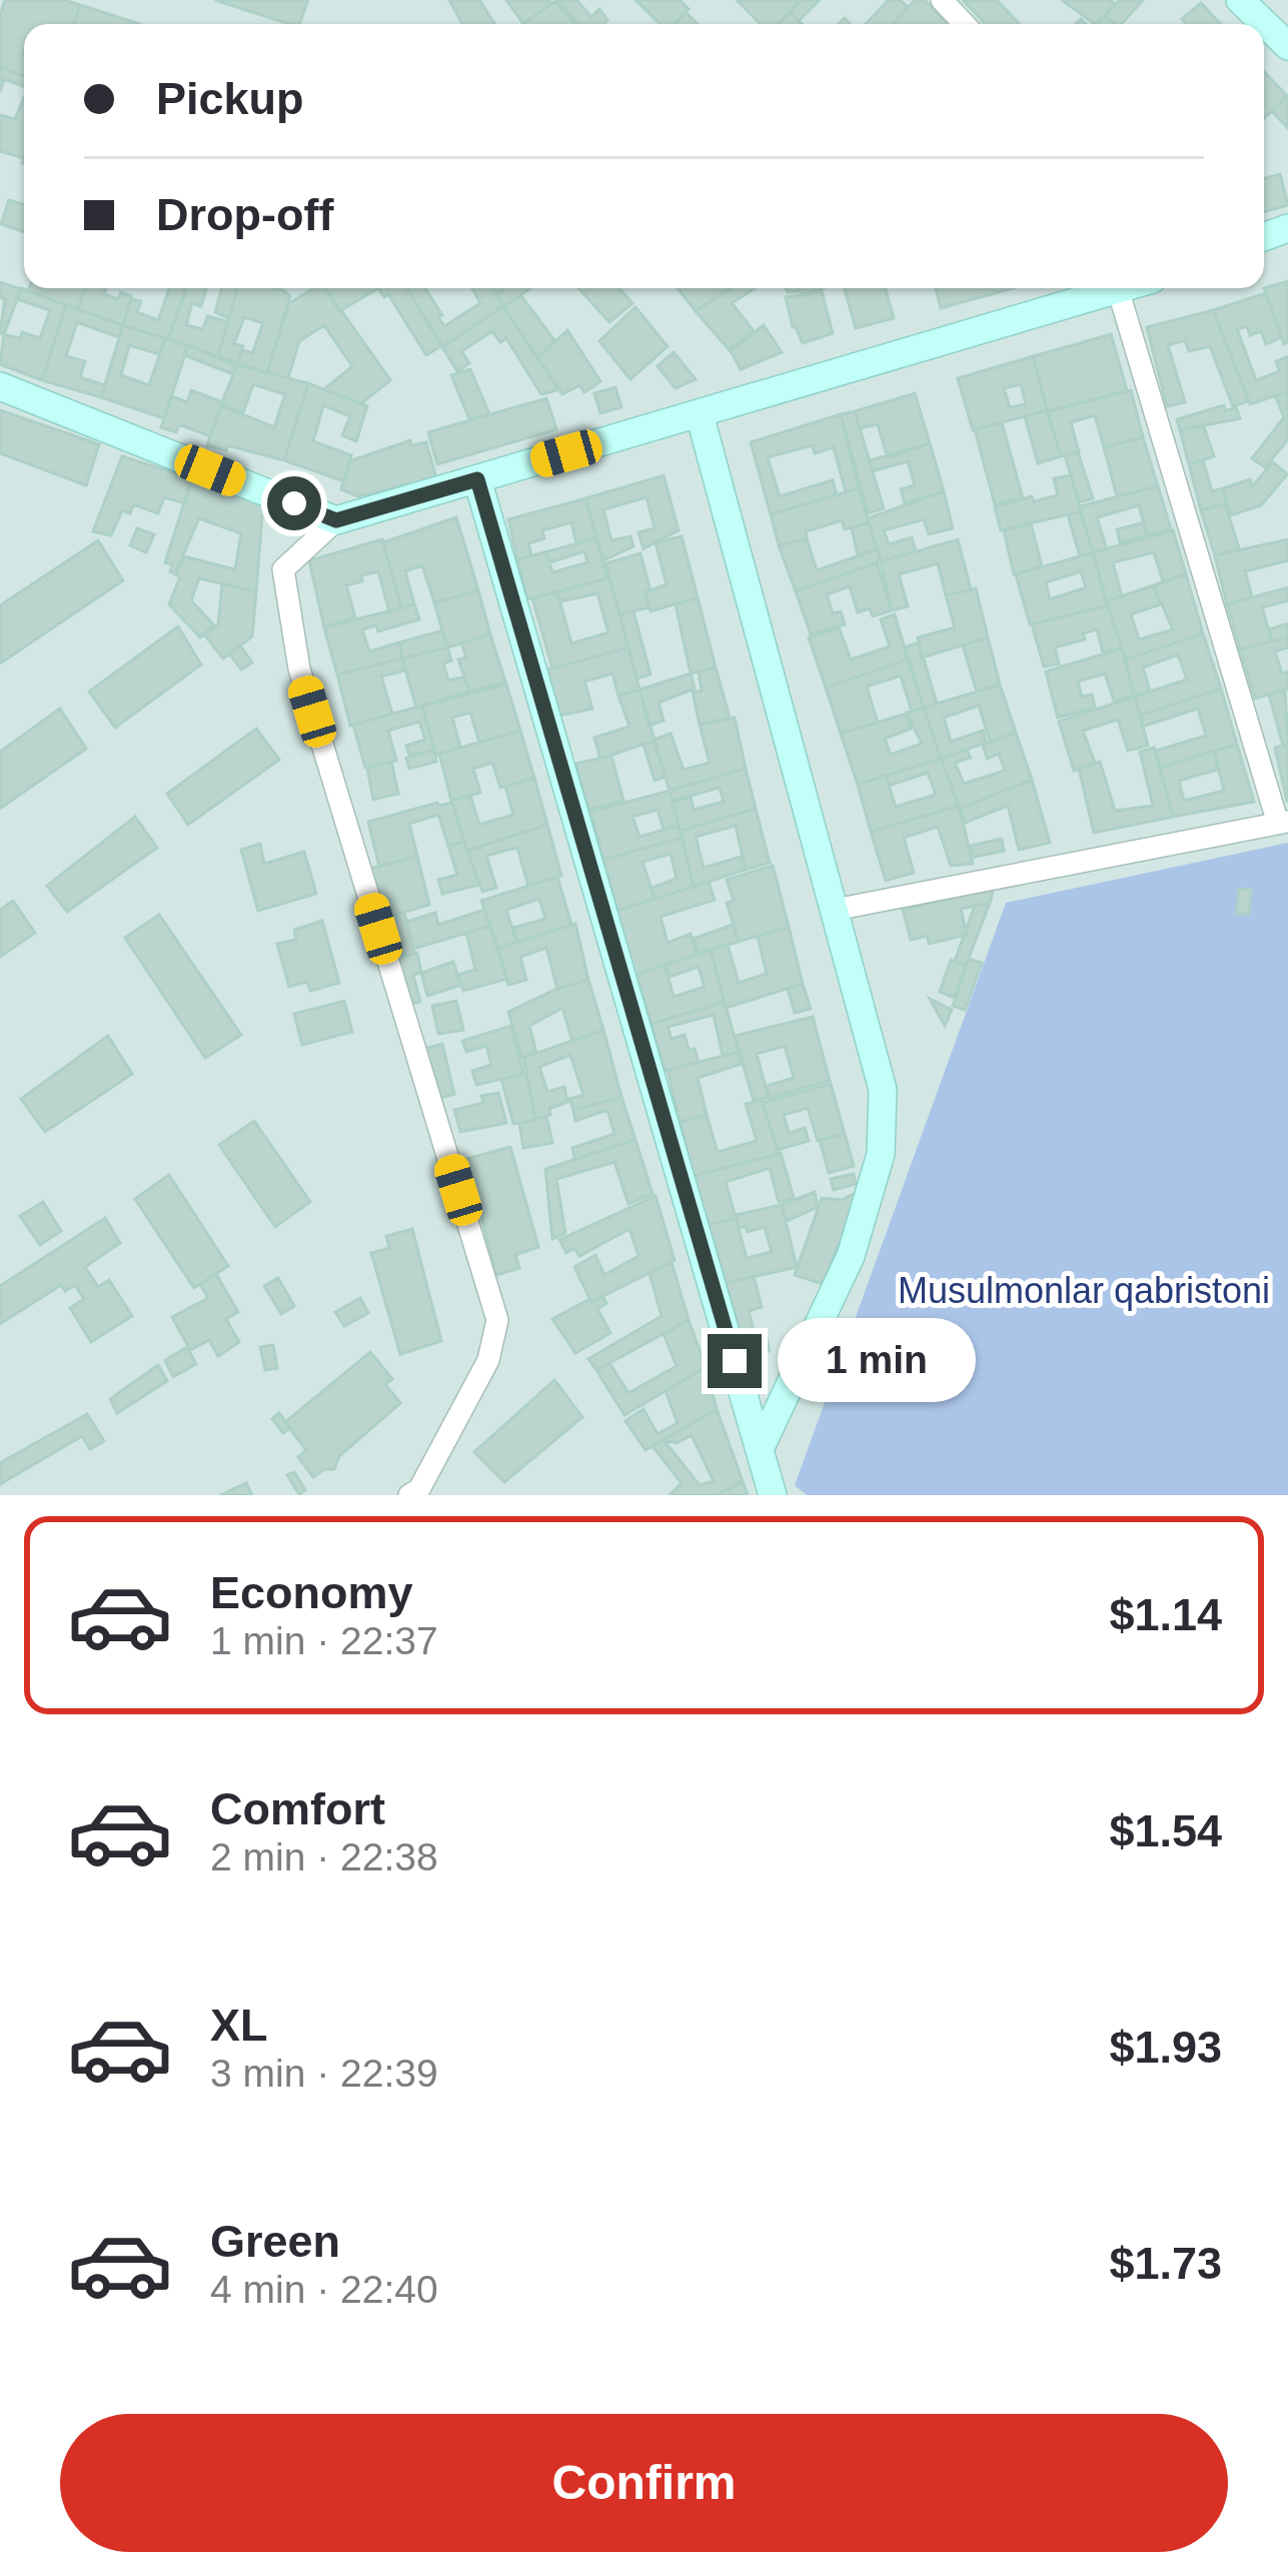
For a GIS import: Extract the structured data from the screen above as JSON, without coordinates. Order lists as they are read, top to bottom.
{
  "parks": ["Musulmonlar qabristoni"],
  "page": {
    "banner": ["Pickup", "Drop-off"],
    "bubble": "1 min",
    "list": [
      {
        "name": "Economy",
        "note": "1 min · 22:37",
        "value": "$1.14"
      },
      {
        "name": "Comfort",
        "note": "2 min · 22:38",
        "value": "$1.54"
      },
      {
        "name": "XL",
        "note": "3 min · 22:39",
        "value": "$1.93"
      },
      {
        "name": "Green",
        "note": "4 min · 22:40",
        "value": "$1.73"
      }
    ],
    "buttons": "Confirm"
  }
}
